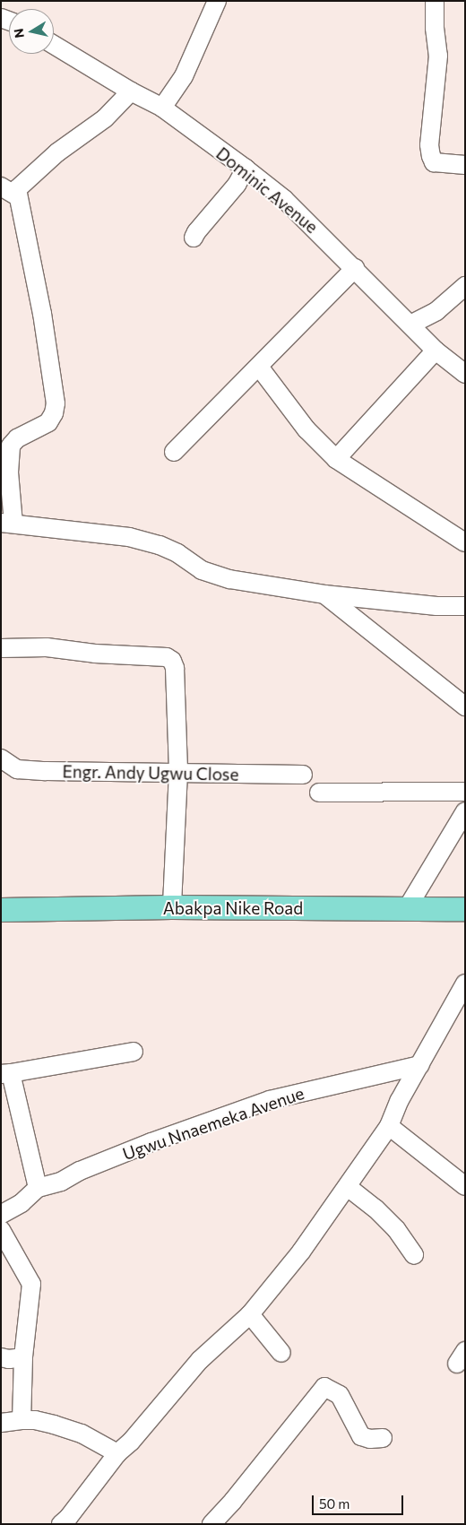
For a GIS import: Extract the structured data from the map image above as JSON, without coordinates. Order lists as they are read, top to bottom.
{
  "streets": {
    "main road": ["Abakpa Nike Road"],
    "street": ["Dominic Avenue", "Engr. Andy Ugwu Close", "Ugwu Nnaemeka Avenue"]
  },
  "scale_bar": "50 m",
  "north": "left"
}
